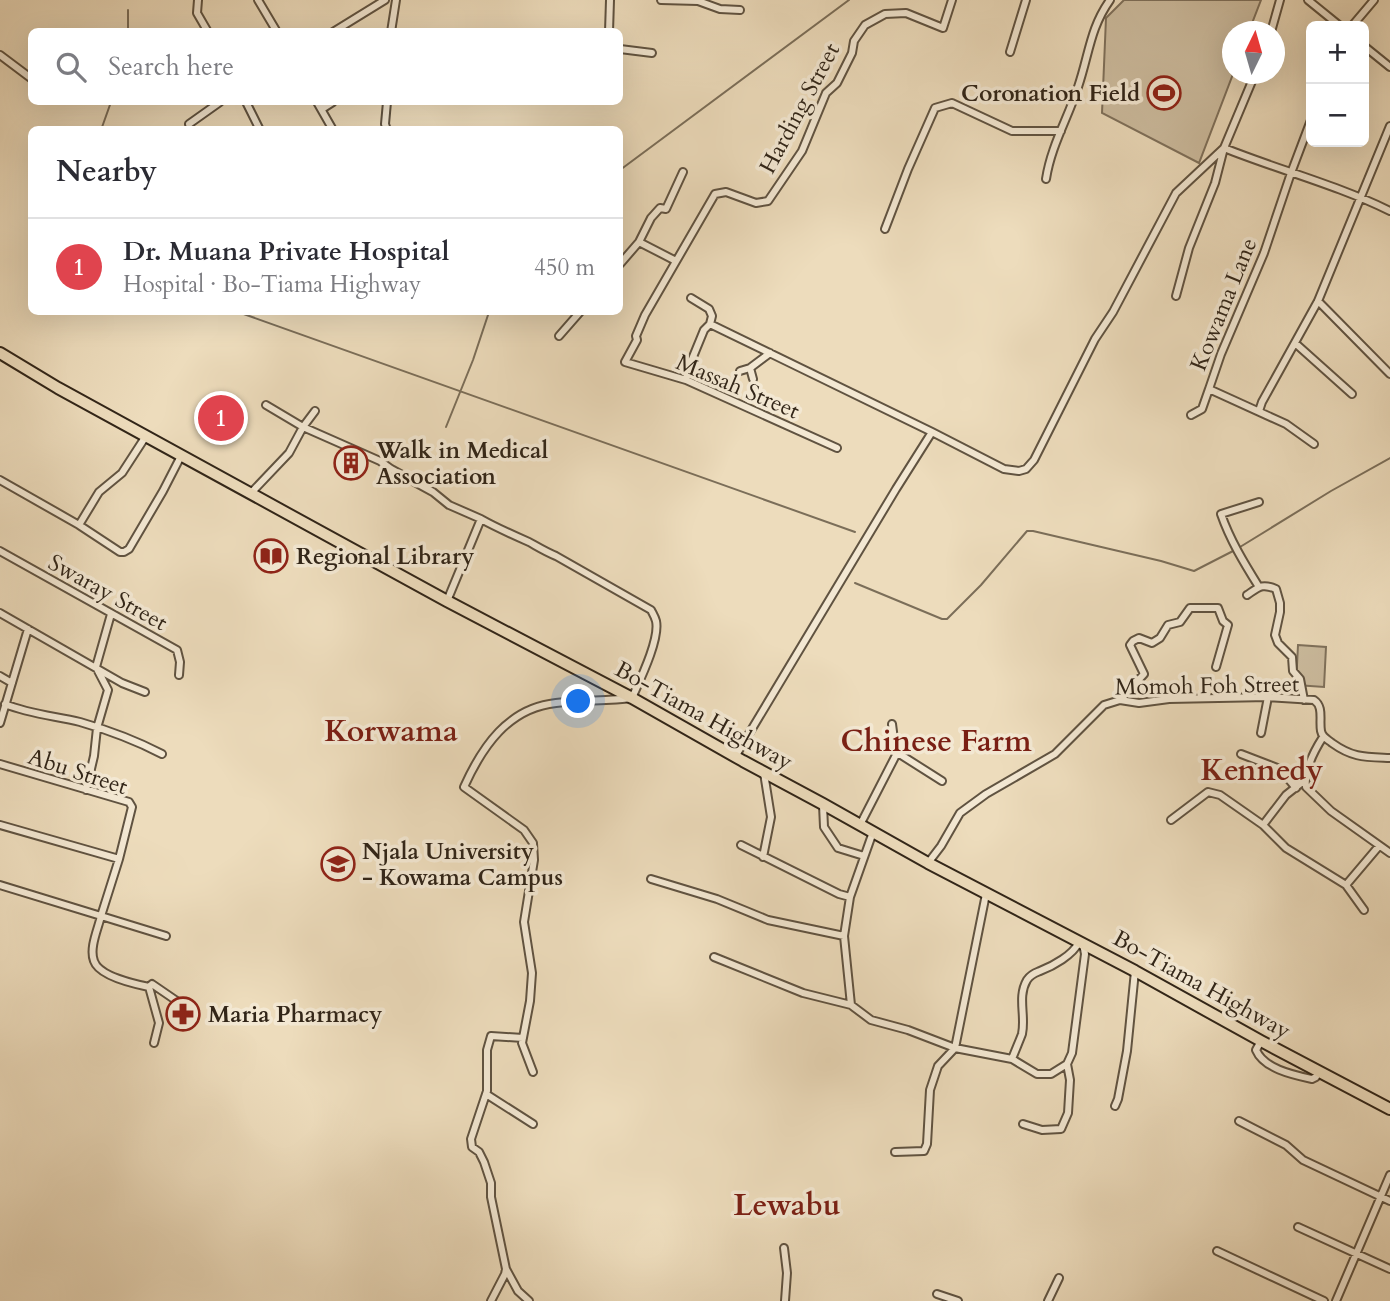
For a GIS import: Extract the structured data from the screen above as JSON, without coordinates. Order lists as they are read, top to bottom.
{
  "streets": {
    "highway": ["Bo-Tiama Highway"],
    "street": [
      "Harding Street",
      "Kowama Lane",
      "Massah Street",
      "Swaray Street",
      "Momoh Foh Street",
      "Abu Street"
    ]
  },
  "crossings": [
    ["Harding Street", "Massah Street"],
    ["Momoh Foh Street", "Bo-Tiama Highway"]
  ],
  "districts": [
    "Korwama",
    "Chinese Farm",
    "Kennedy",
    "Lewabu"
  ],
  "places": {
    "sports": ["Coronation Field"],
    "building": ["Walk in Medical Association"],
    "library": ["Regional Library"],
    "school or university": ["Njala University - Kowama Campus"],
    "pharmacy": ["Maria Pharmacy"]
  },
  "north": "top",
  "page": {
    "map_buttons": ["+", "−"],
    "search": "Search here",
    "heading": "Nearby",
    "list": [
      {
        "mark": "1",
        "name": "Dr. Muana Private Hospital",
        "note": "Hospital · Bo-Tiama Highway",
        "value": "450 m"
      }
    ],
    "pins": "1"
  }
}
